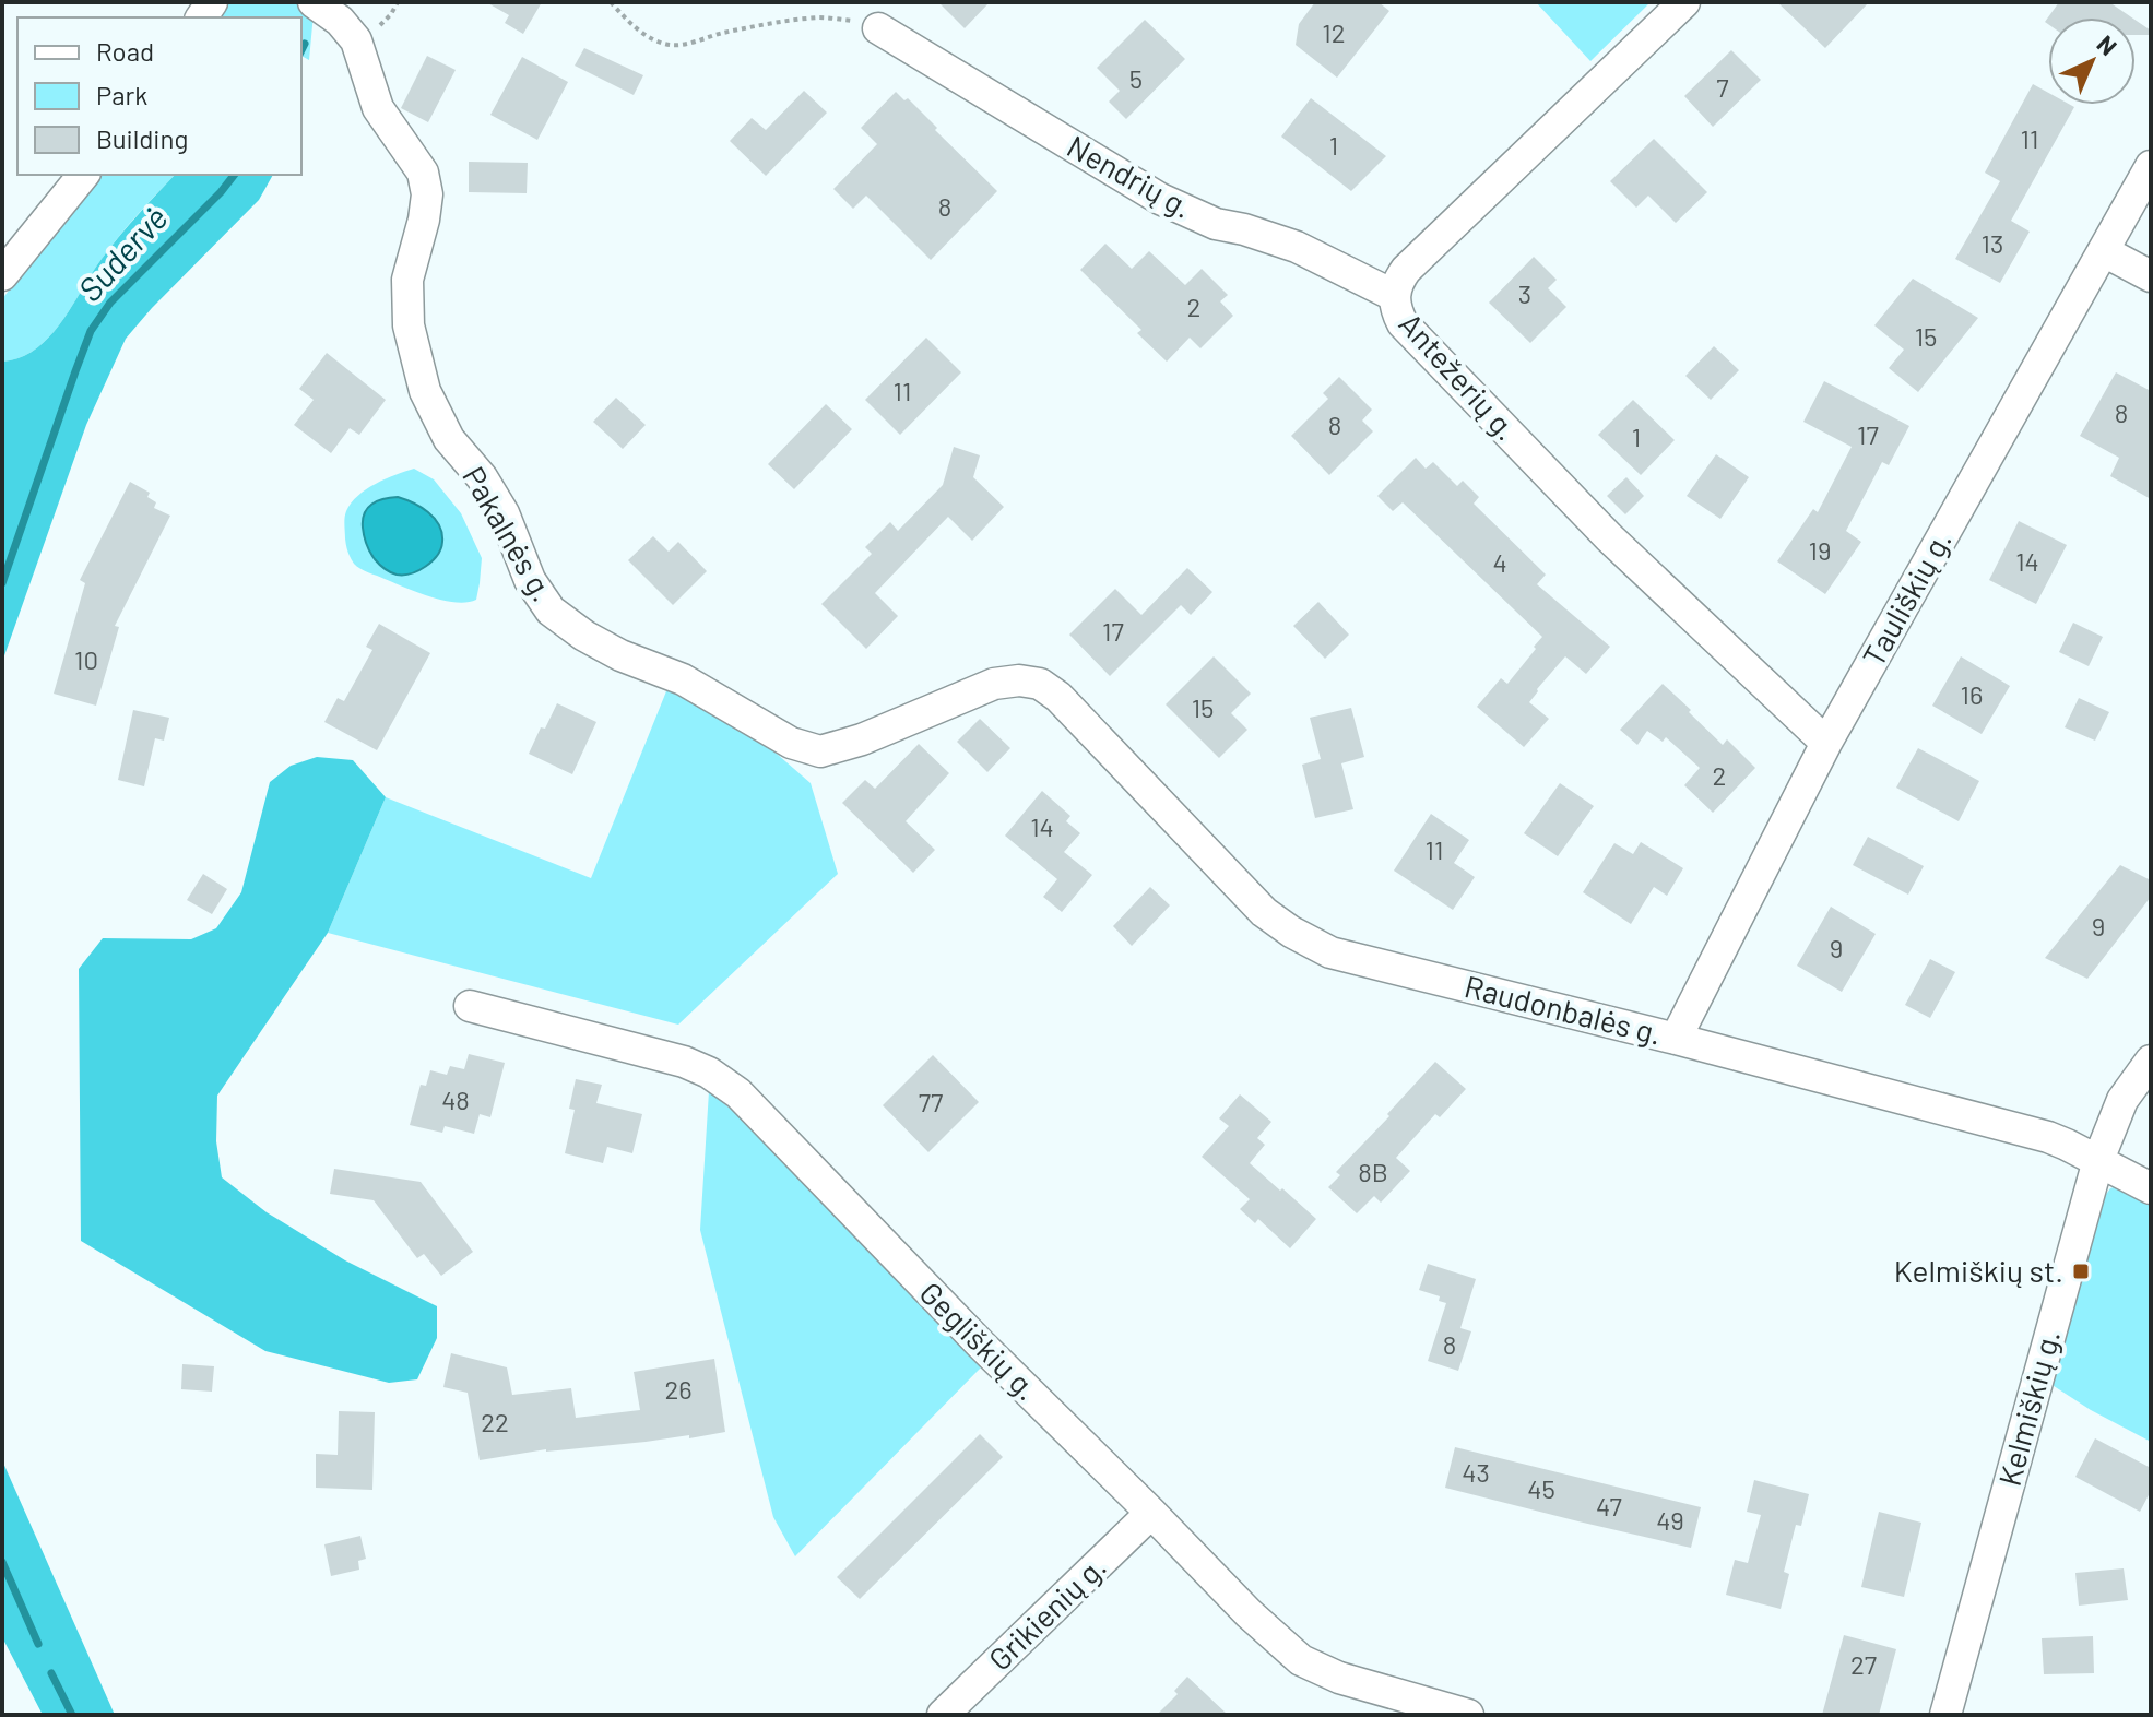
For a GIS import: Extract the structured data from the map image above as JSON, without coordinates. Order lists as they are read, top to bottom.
{
  "streets": {
    "street": [
      "Nendrių g.",
      "Antežerių g.",
      "Pakalnės g.",
      "Tauliškių g.",
      "Raudonbalės g.",
      "Gegliškių g.",
      "Kelmiškių g.",
      "Grikienių g."
    ]
  },
  "crossings": [
    ["Nendrių g.", "Antežerių g."],
    ["Antežerių g.", "Tauliškių g."],
    ["Pakalnės g.", "Raudonbalės g."],
    ["Tauliškių g.", "Raudonbalės g."],
    ["Raudonbalės g.", "Kelmiškių g."],
    ["Gegliškių g.", "Grikienių g."]
  ],
  "water": ["Sudervė"],
  "places": {
    "transit": ["Kelmiškių st."]
  },
  "house_numbers": [
    "12",
    "5",
    "7",
    "11",
    "1",
    "8",
    "13",
    "3",
    "2",
    "15",
    "11",
    "8",
    "8",
    "17",
    "1",
    "19",
    "14",
    "4",
    "17",
    "10",
    "16",
    "15",
    "2",
    "14",
    "11",
    "9",
    "9",
    "48",
    "77",
    "8B",
    "8",
    "26",
    "22",
    "43",
    "45",
    "47",
    "49",
    "27"
  ],
  "legend": ["Road", "Park", "Building"],
  "north": "top right"
}
